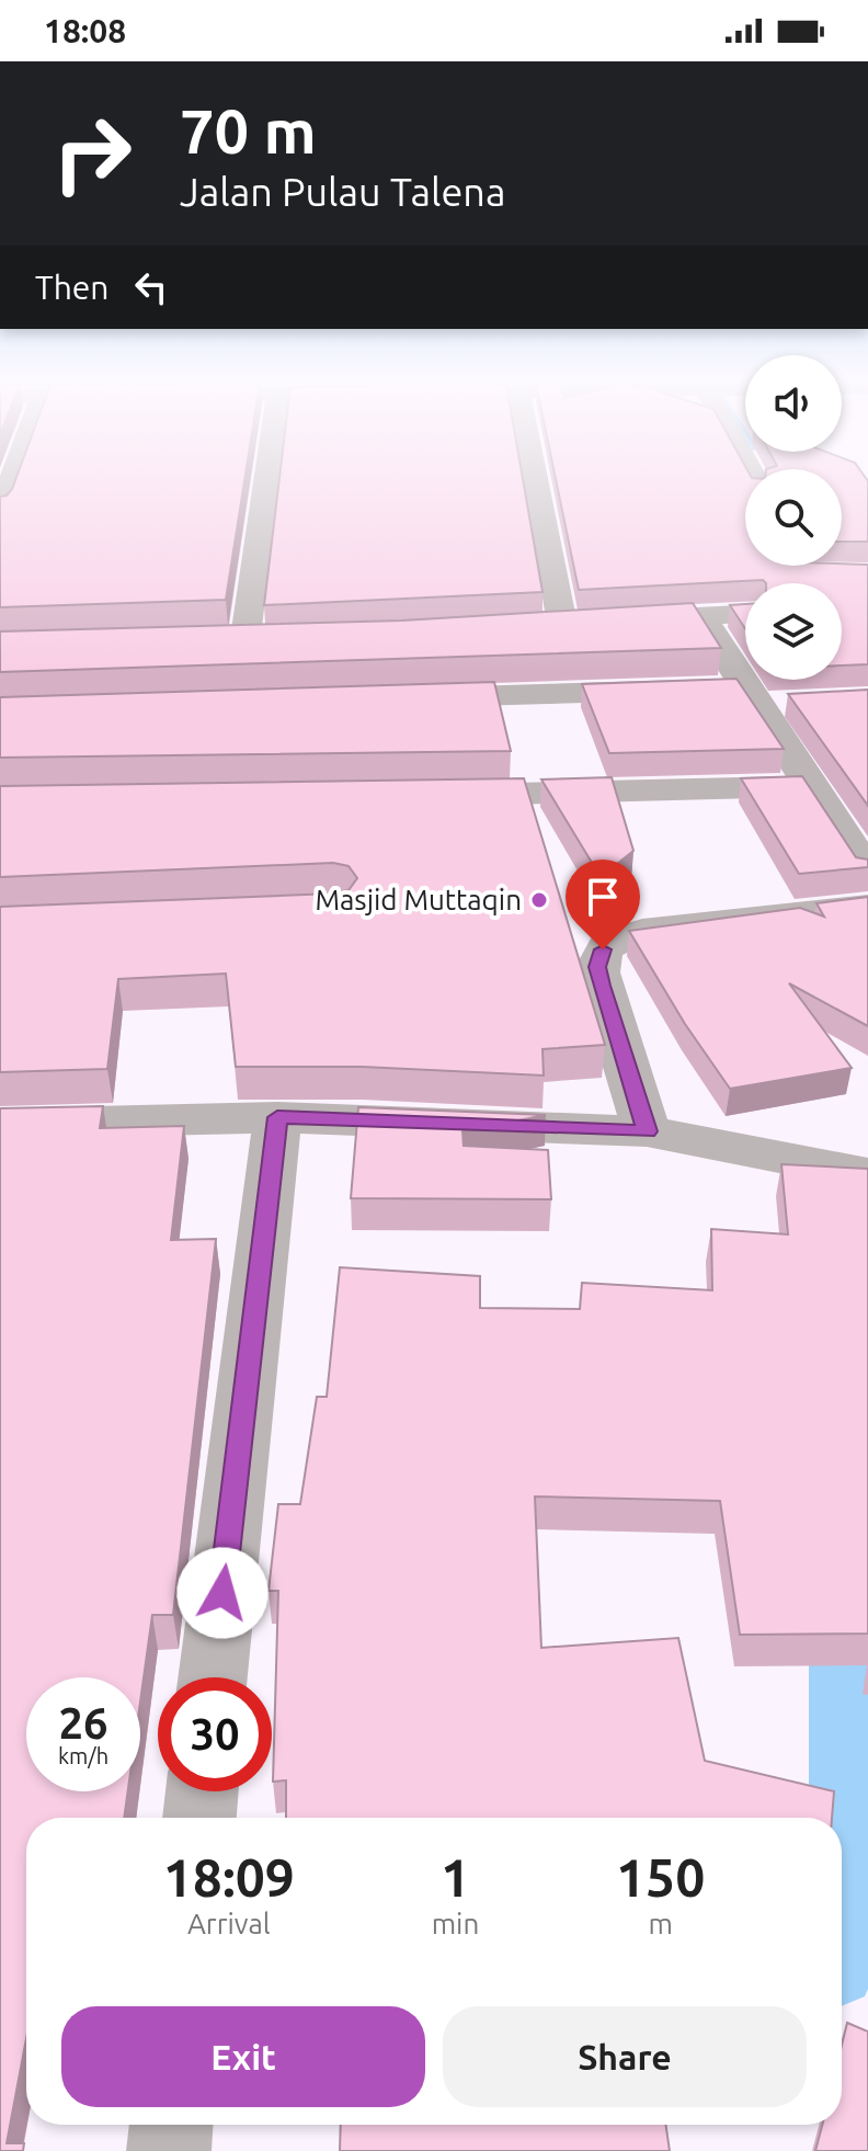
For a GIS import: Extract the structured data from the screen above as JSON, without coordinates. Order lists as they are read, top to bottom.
{
  "places": ["Masjid Muttaqin"],
  "page": {
    "status": "18:08",
    "turn": ["70 m", "Jalan Pulau Talena"],
    "then": "Then",
    "speed": "26 km/h",
    "limit": "30",
    "eta": [
      "18:09",
      "Arrival",
      "1",
      "min",
      "150",
      "m"
    ],
    "buttons": ["Exit", "Share"]
  }
}
